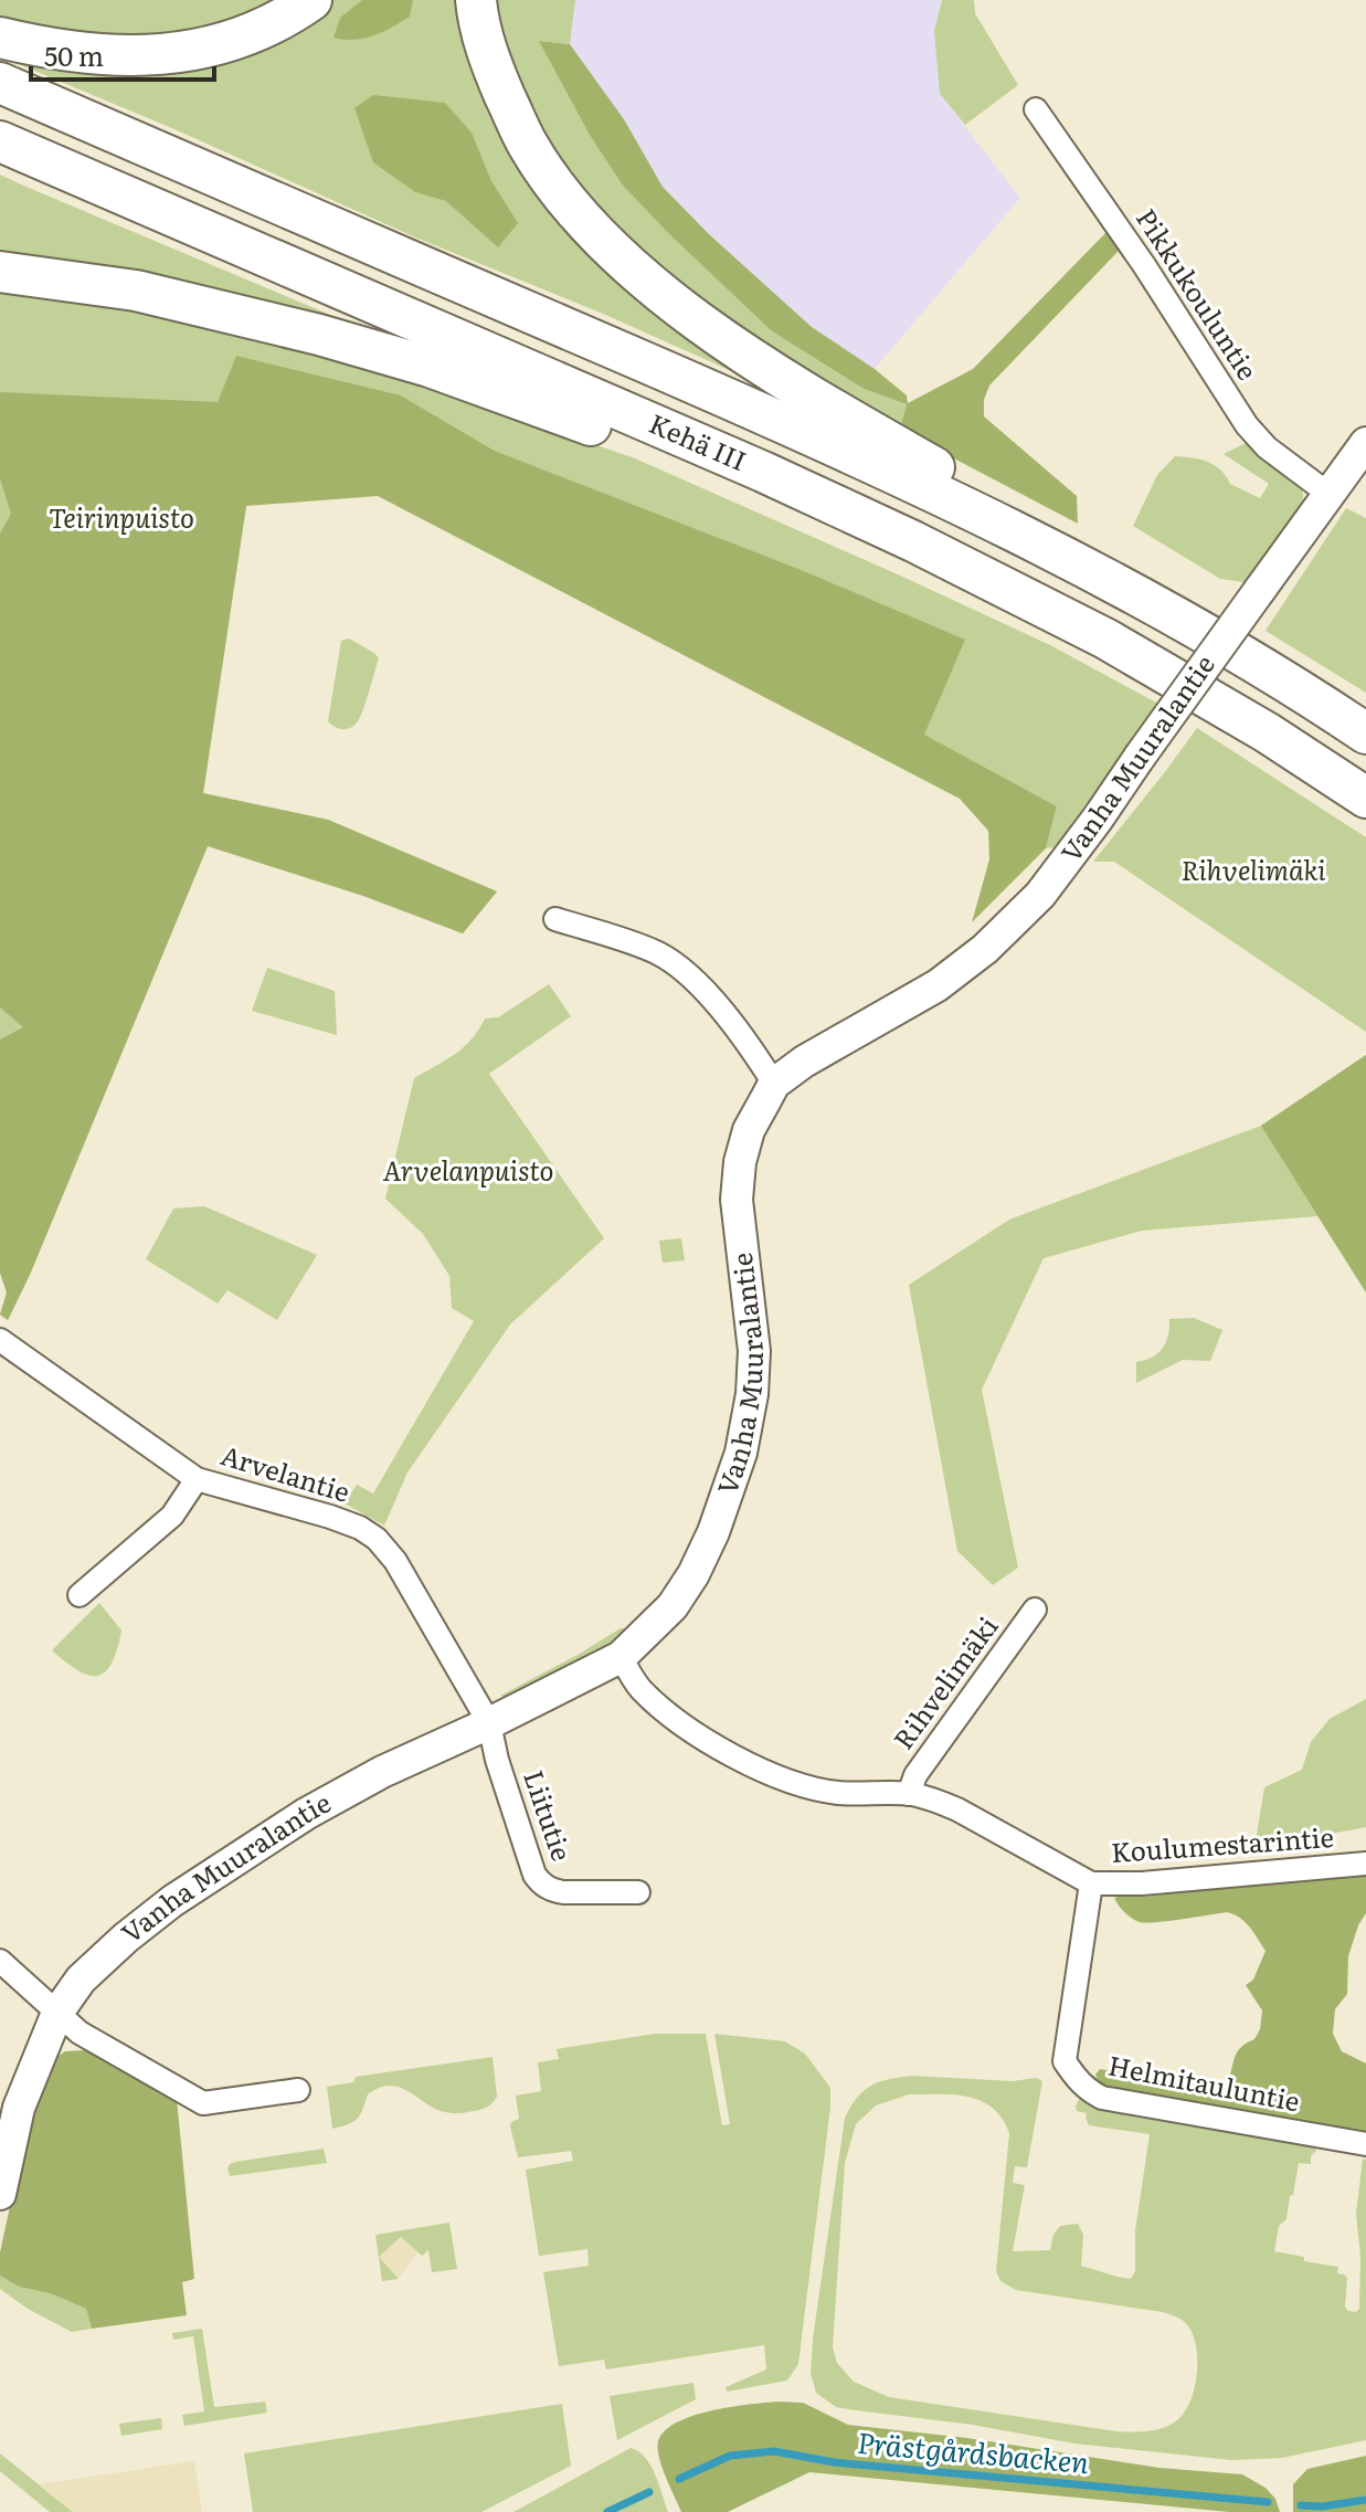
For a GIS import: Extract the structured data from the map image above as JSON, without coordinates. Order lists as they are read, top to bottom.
{
  "streets": {
    "highway": ["Kehä III"],
    "street": [
      "Pikkukouluntie",
      "Vanha Muuralantie",
      "Arvelantie",
      "Rihvelimäki",
      "Liitutie",
      "Koulumestarintie",
      "Helmitauluntie"
    ]
  },
  "crossings": [
    ["Pikkukouluntie", "Vanha Muuralantie"],
    ["Vanha Muuralantie", "Arvelantie"],
    ["Vanha Muuralantie", "Liitutie"],
    ["Vanha Muuralantie", "Koulumestarintie"],
    ["Arvelantie", "Liitutie"],
    ["Rihvelimäki", "Koulumestarintie"],
    ["Koulumestarintie", "Helmitauluntie"]
  ],
  "water": ["Prästgårdsbacken"],
  "parks": ["Teirinpuisto", "Rihvelimäki", "Arvelanpuisto"],
  "scale_bar": "50 m"
}
